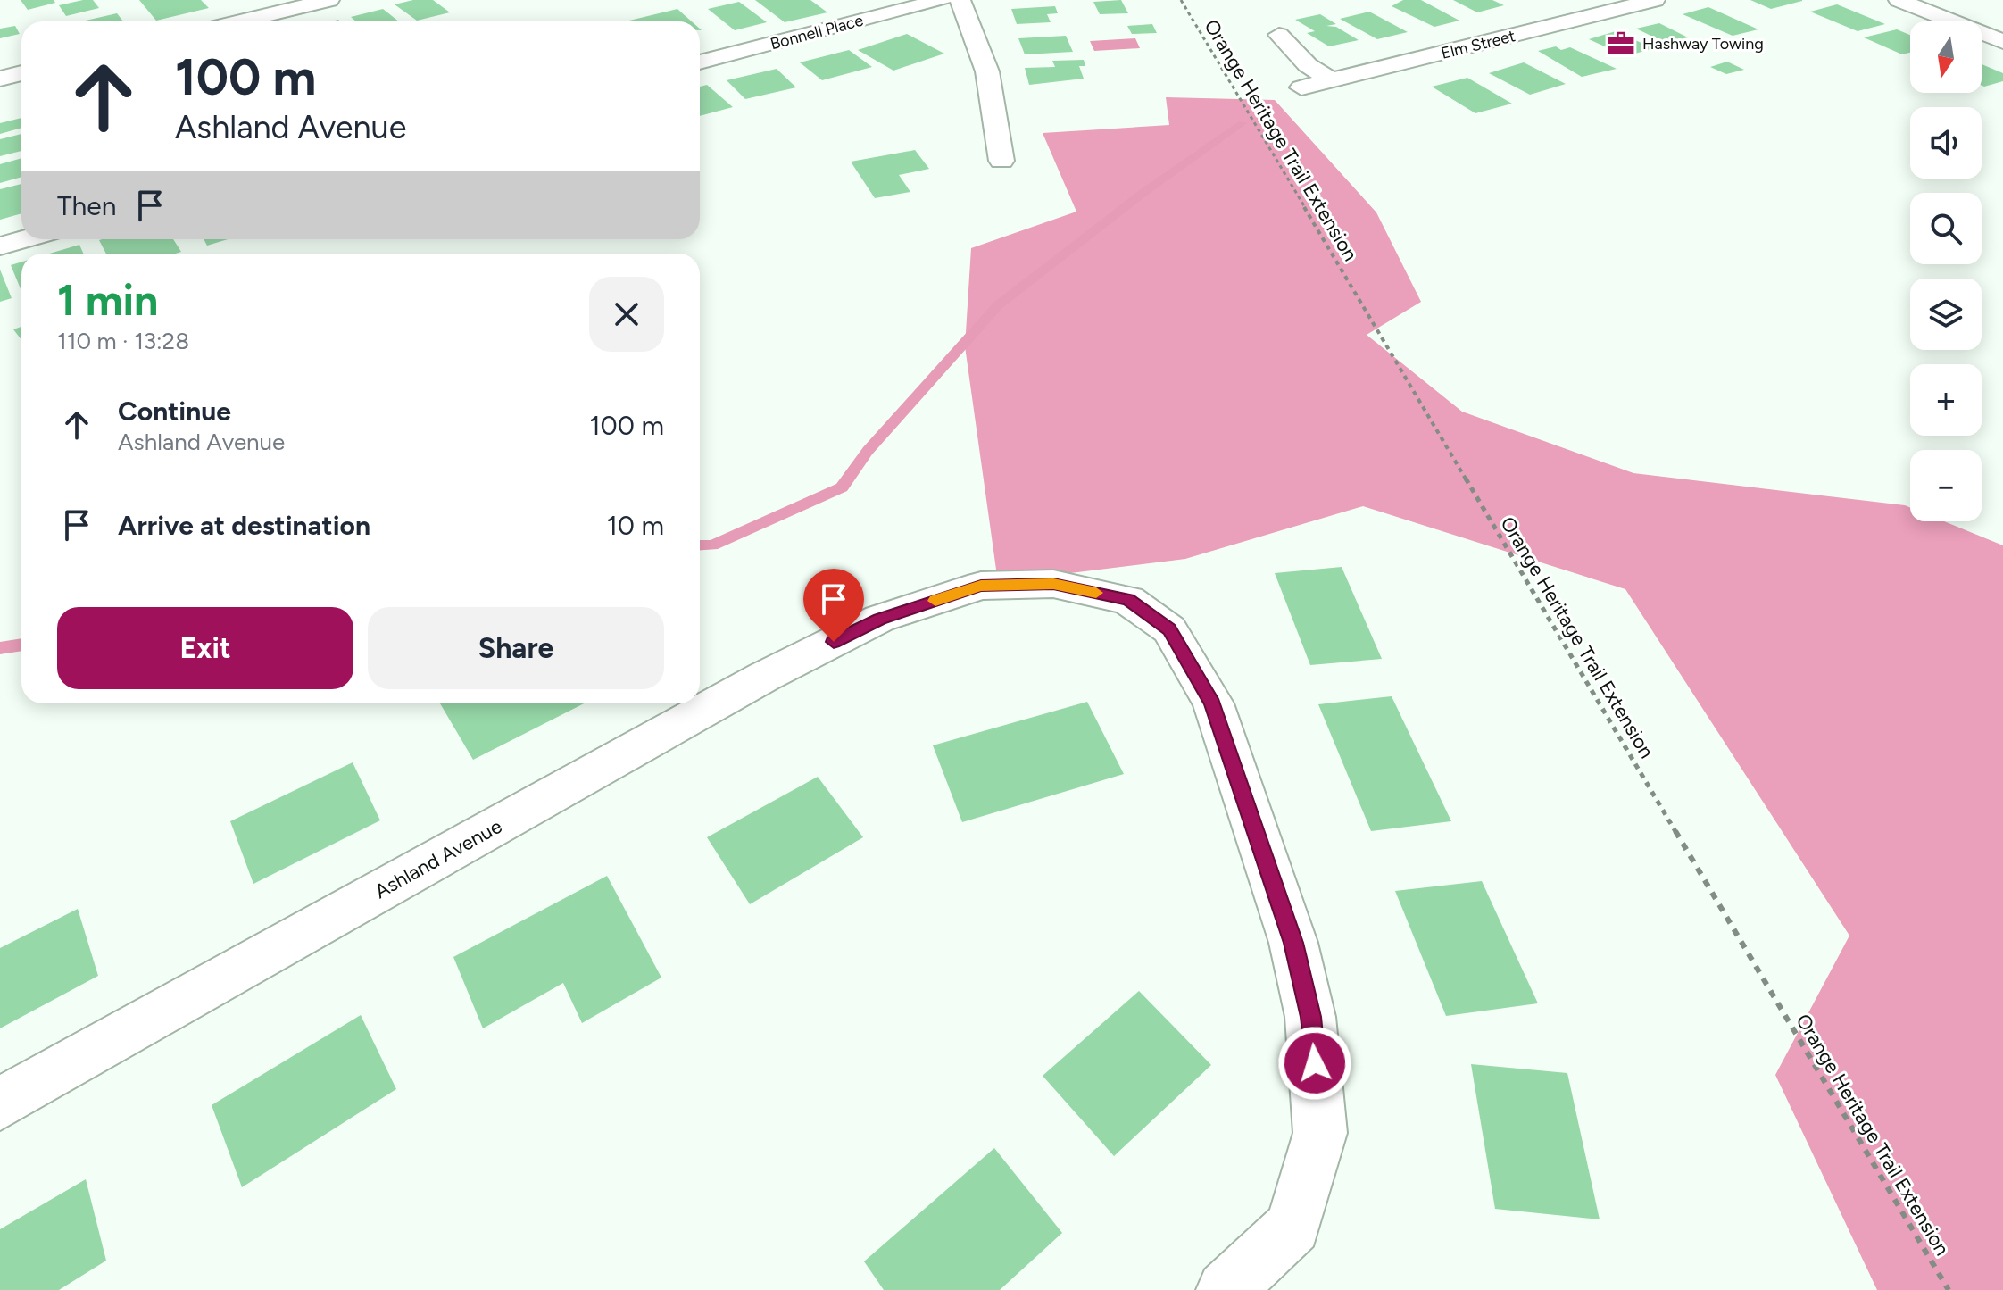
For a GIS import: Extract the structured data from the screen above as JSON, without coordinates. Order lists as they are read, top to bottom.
{
  "streets": {
    "street": ["Bonnell Place", "Elm Street", "Ashland Avenue"],
    "path": ["Orange Heritage Trail Extension"]
  },
  "places": {
    "office": ["Hashway Towing"]
  },
  "north": "bottom",
  "page": {
    "map_buttons": ["+", "−"],
    "turn": ["100 m", "Ashland Avenue"],
    "then": "Then",
    "heading": ["1 min", "110 m · 13:28"],
    "list": [
      {
        "name": "Continue",
        "note": "Ashland Avenue",
        "value": "100 m"
      },
      {
        "name": "Arrive at destination",
        "value": "10 m"
      }
    ],
    "buttons": ["Exit", "Share"]
  }
}
